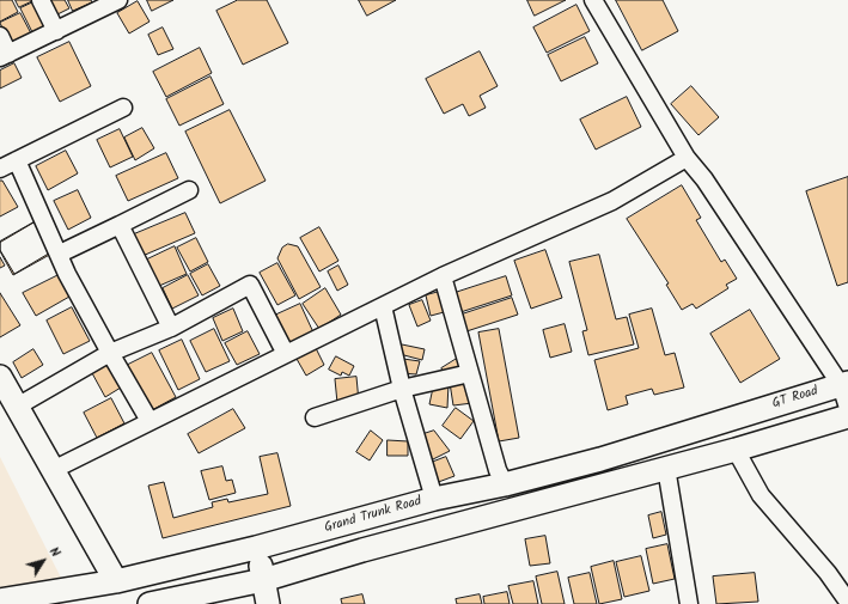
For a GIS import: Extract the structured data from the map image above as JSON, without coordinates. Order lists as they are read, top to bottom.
{
  "streets": {
    "main road": ["GT Road", "Grand Trunk Road"]
  },
  "crossings": [
    ["GT Road", "Grand Trunk Road"]
  ],
  "north": "top right"
}
